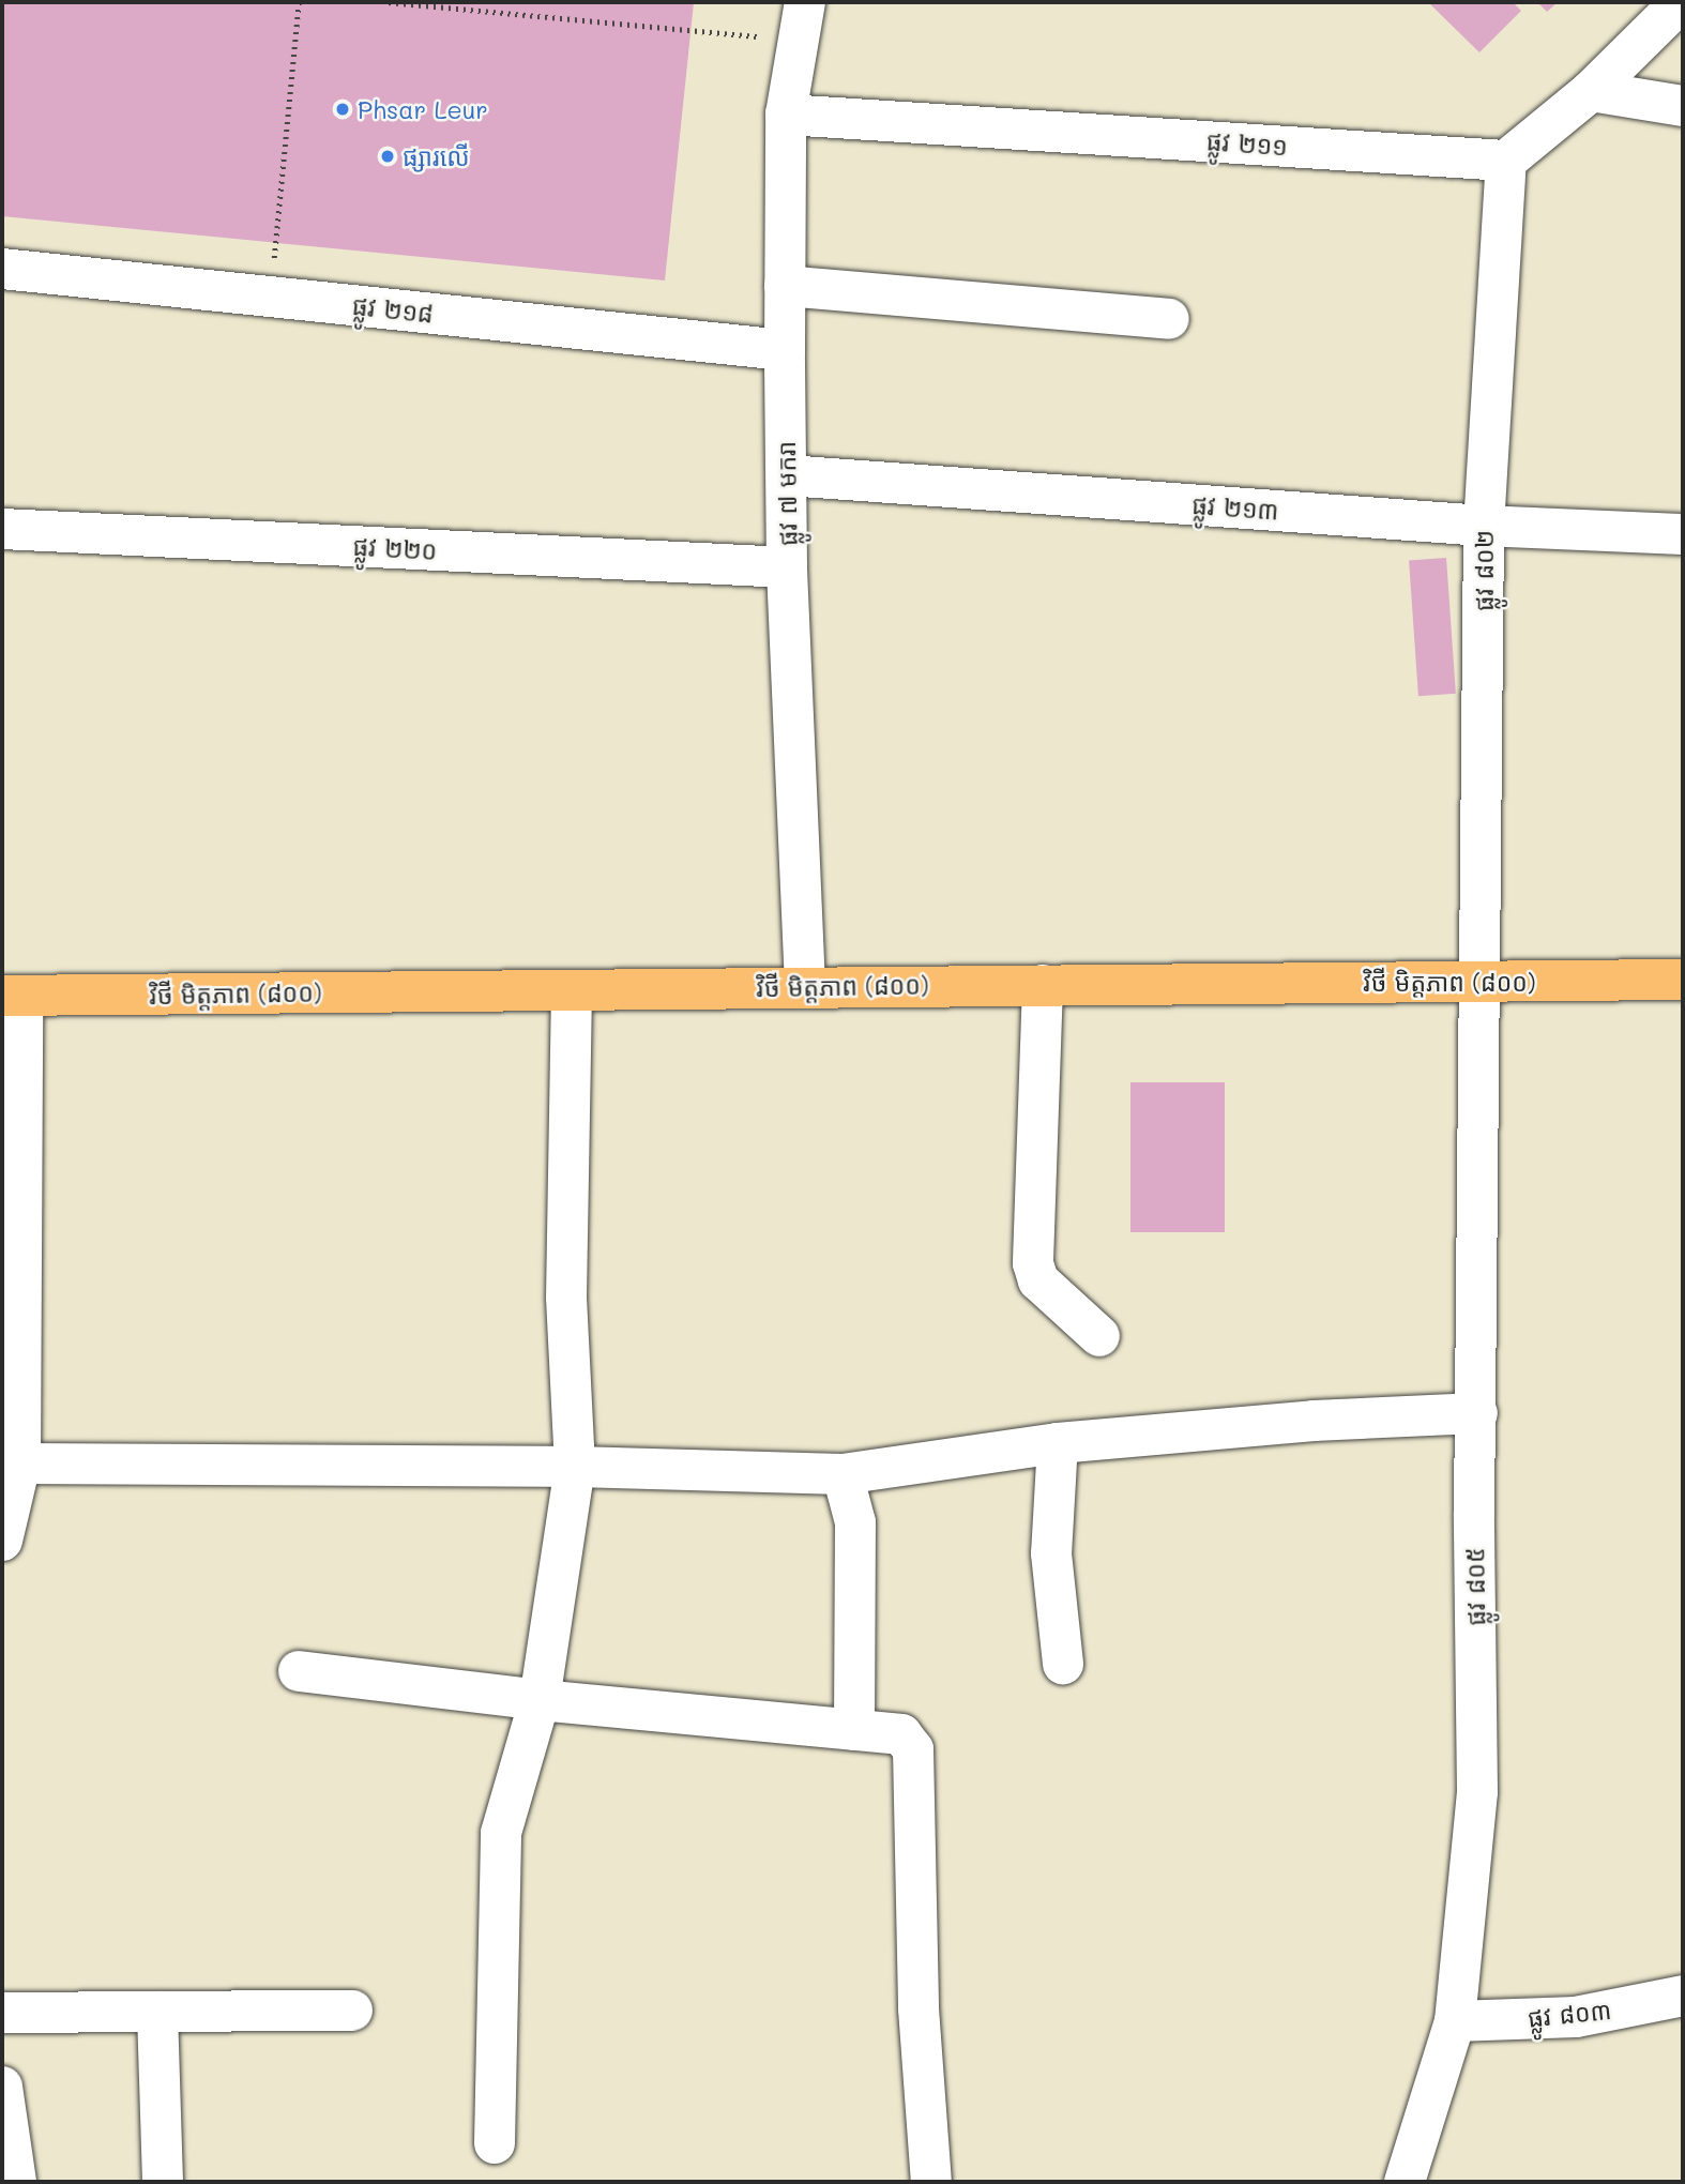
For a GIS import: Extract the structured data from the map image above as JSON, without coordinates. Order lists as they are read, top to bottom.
{
  "streets": {
    "main road": ["វិថី មិត្តភាព (៨០០)"],
    "street": [
      "ផ្លូវ ២១១",
      "ផ្លូវ ២១៨",
      "ផ្លូវ ៧ មករា",
      "ផ្លូវ ២១៣",
      "ផ្លូវ ២២០",
      "ផ្លូវ ៨០២",
      "ផ្លូវ ៨០៥",
      "ផ្លូវ ៨០៣"
    ]
  },
  "crossings": [
    ["ផ្លូវ ២១១", "ផ្លូវ ៧ មករា"],
    ["ផ្លូវ ២១១", "ផ្លូវ ៨០២"],
    ["ផ្លូវ ២១៨", "ផ្លូវ ៧ មករា"],
    ["ផ្លូវ ៧ មករា", "ផ្លូវ ២១៣"],
    ["ផ្លូវ ៧ មករា", "ផ្លូវ ២២០"],
    ["ផ្លូវ ៧ មករា", "វិថី មិត្តភាព (៨០០)"],
    ["ផ្លូវ ២១៣", "ផ្លូវ ៨០២"],
    ["ផ្លូវ ៨០២", "វិថី មិត្តភាព (៨០០)"],
    ["ផ្លូវ ៨០២", "ផ្លូវ ៨០៥"],
    ["វិថី មិត្តភាព (៨០០)", "ផ្លូវ ៨០៥"],
    ["ផ្លូវ ៨០៥", "ផ្លូវ ៨០៣"]
  ],
  "places": ["Phsar Leur", "ផ្សារលើ"]
}
